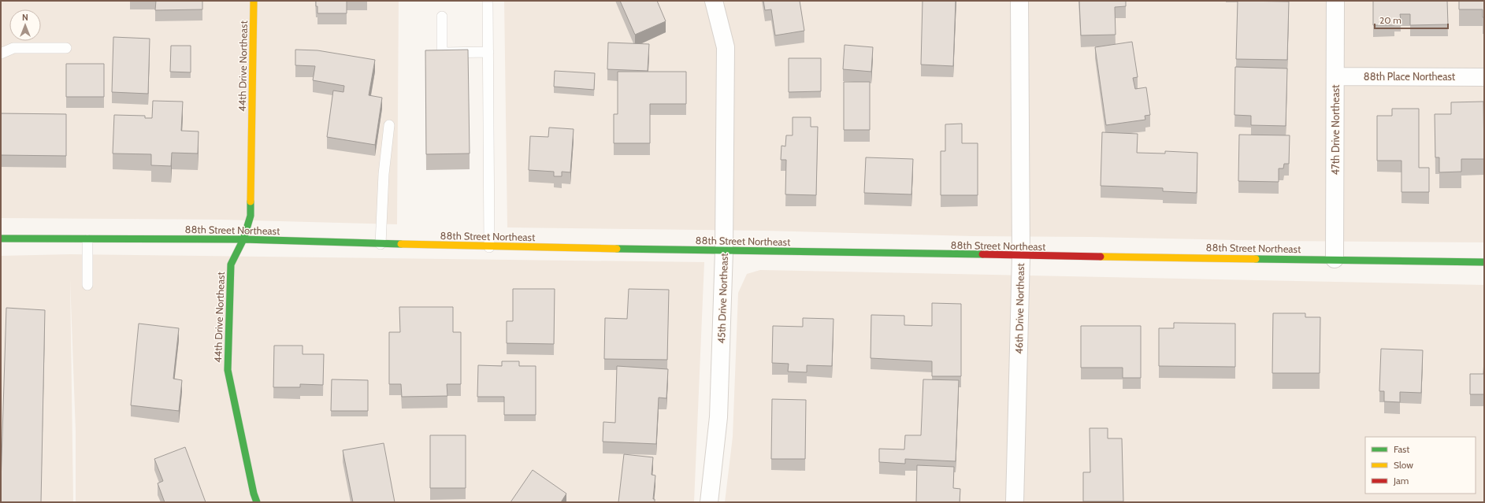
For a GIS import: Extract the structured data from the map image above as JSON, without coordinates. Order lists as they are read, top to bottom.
{
  "streets": {
    "main road": ["44th Drive Northeast", "88th Street Northeast"],
    "street": [
      "88th Place Northeast",
      "47th Drive Northeast",
      "45th Drive Northeast",
      "46th Drive Northeast"
    ]
  },
  "crossings": [
    ["44th Drive Northeast", "88th Street Northeast"],
    ["88th Place Northeast", "47th Drive Northeast"],
    ["47th Drive Northeast", "88th Street Northeast"],
    ["88th Street Northeast", "45th Drive Northeast"],
    ["88th Street Northeast", "46th Drive Northeast"]
  ],
  "legend": ["Fast", "Slow", "Jam"],
  "scale_bar": "20 m",
  "north": "top"
}
